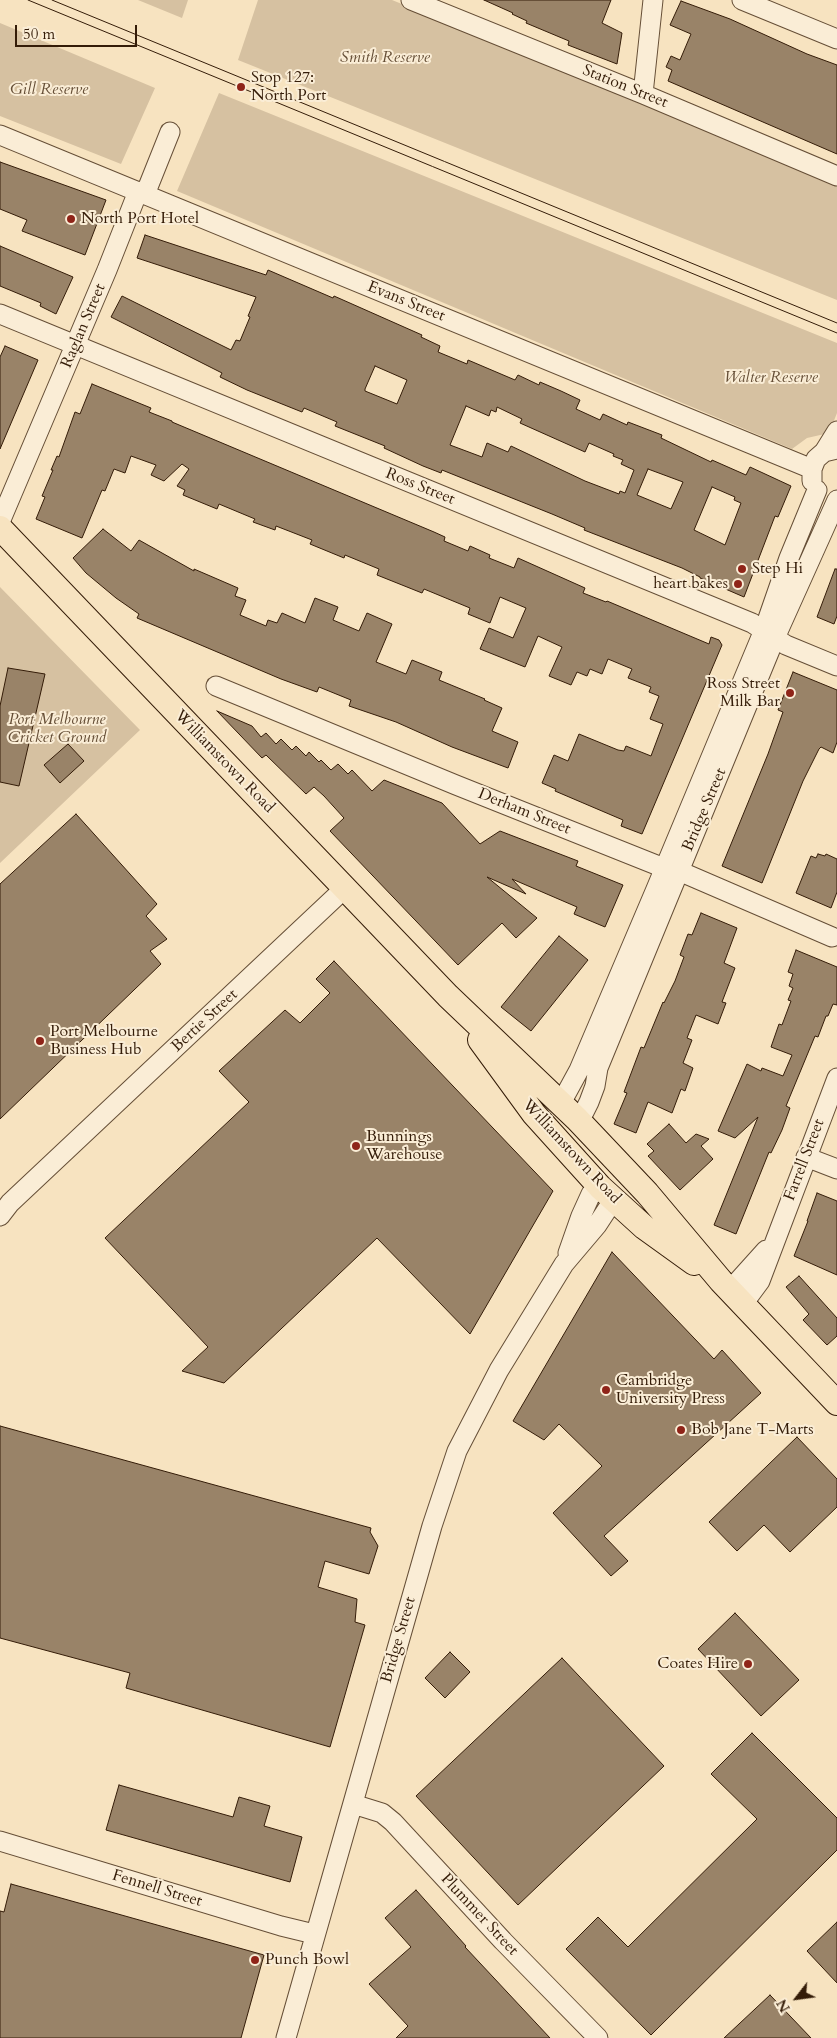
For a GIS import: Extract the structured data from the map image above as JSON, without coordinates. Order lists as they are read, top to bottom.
{
  "streets": {
    "main road": ["Williamstown Road"],
    "street": [
      "Station Street",
      "Evans Street",
      "Raglan Street",
      "Ross Street",
      "Bridge Street",
      "Derham Street",
      "Bertie Street",
      "Farrell Street",
      "Fennell Street",
      "Plummer Street"
    ]
  },
  "crossings": [
    ["Evans Street", "Raglan Street"],
    ["Raglan Street", "Ross Street"],
    ["Ross Street", "Bridge Street"],
    ["Williamstown Road", "Bridge Street"],
    ["Williamstown Road", "Bertie Street"],
    ["Williamstown Road", "Farrell Street"],
    ["Bridge Street", "Derham Street"],
    ["Bridge Street", "Fennell Street"],
    ["Bridge Street", "Plummer Street"]
  ],
  "parks": [
    "Smith Reserve",
    "Gill Reserve",
    "Walter Reserve",
    "Port Melbourne Cricket Ground"
  ],
  "places": [
    "Stop 127: North Port",
    "North Port Hotel",
    "Step Hi",
    "heart bakes",
    "Ross Street Milk Bar",
    "Port Melbourne Business Hub",
    "Bunnings Warehouse",
    "Cambridge University Press",
    "Bob Jane T-Marts",
    "Coates Hire",
    "Punch Bowl"
  ],
  "scale_bar": "50 m",
  "north": "bottom left"
}
